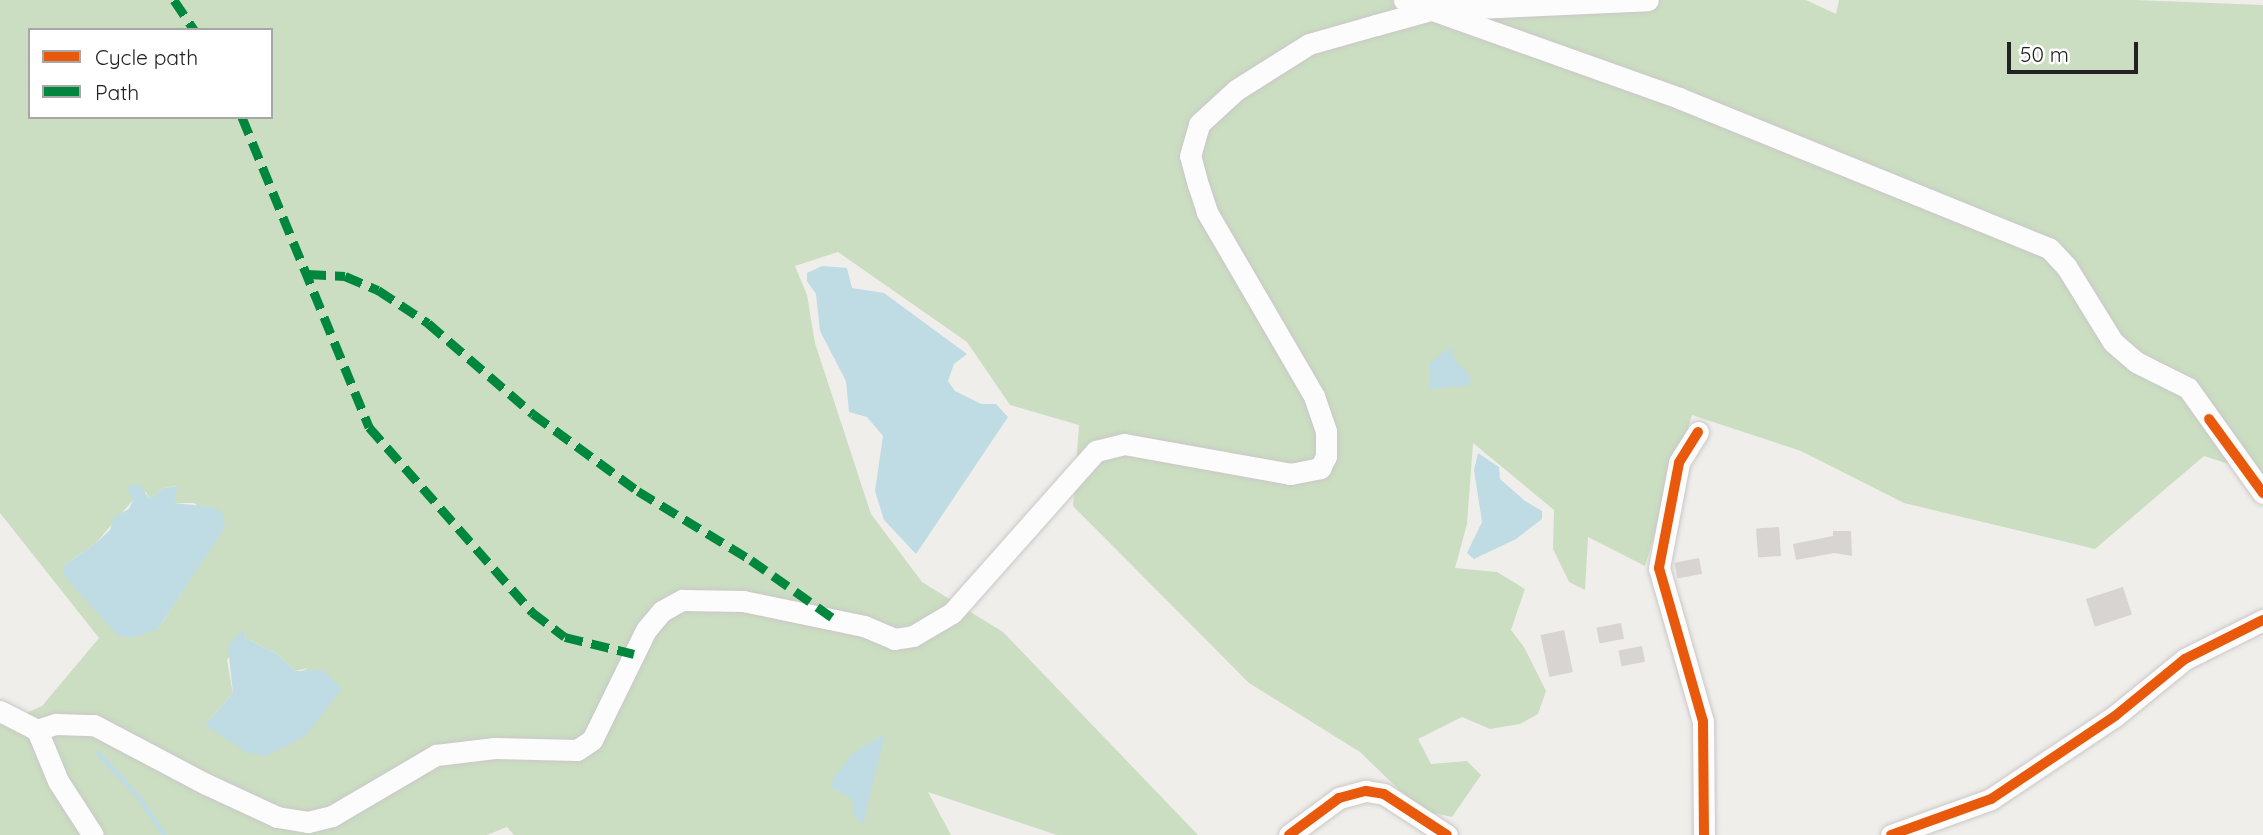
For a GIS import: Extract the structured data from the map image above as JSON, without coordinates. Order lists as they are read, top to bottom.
{
  "legend": ["Cycle path", "Path"],
  "scale_bar": "50 m"
}
